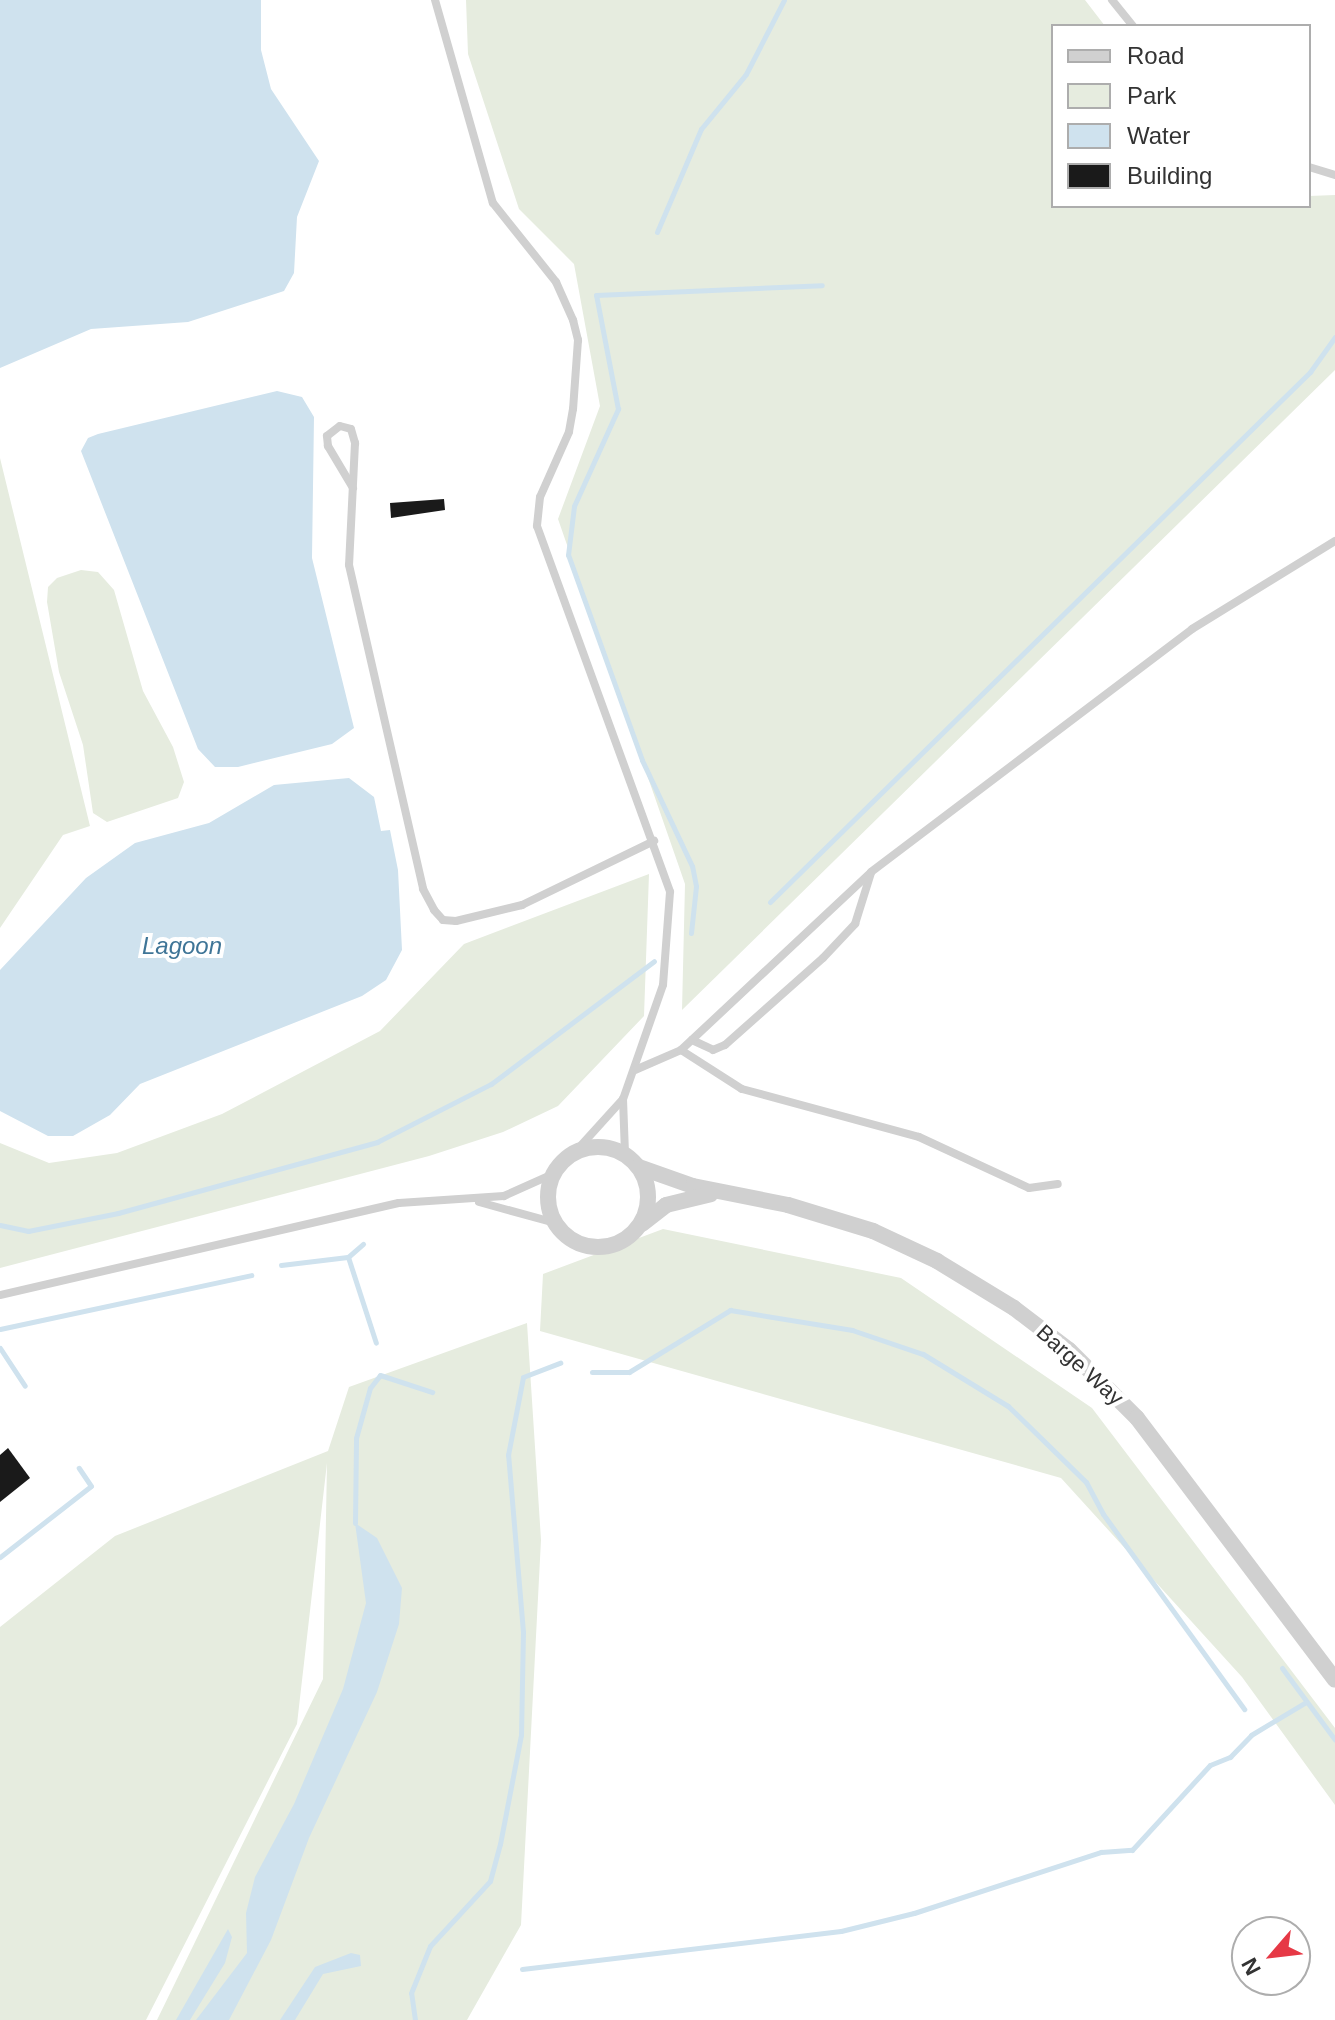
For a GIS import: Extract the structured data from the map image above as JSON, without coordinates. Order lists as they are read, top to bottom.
{
  "streets": {
    "street": ["Barge Way"]
  },
  "water": ["Lagoon"],
  "legend": [
    "Road",
    "Park",
    "Water",
    "Building"
  ],
  "north": "bottom left"
}
